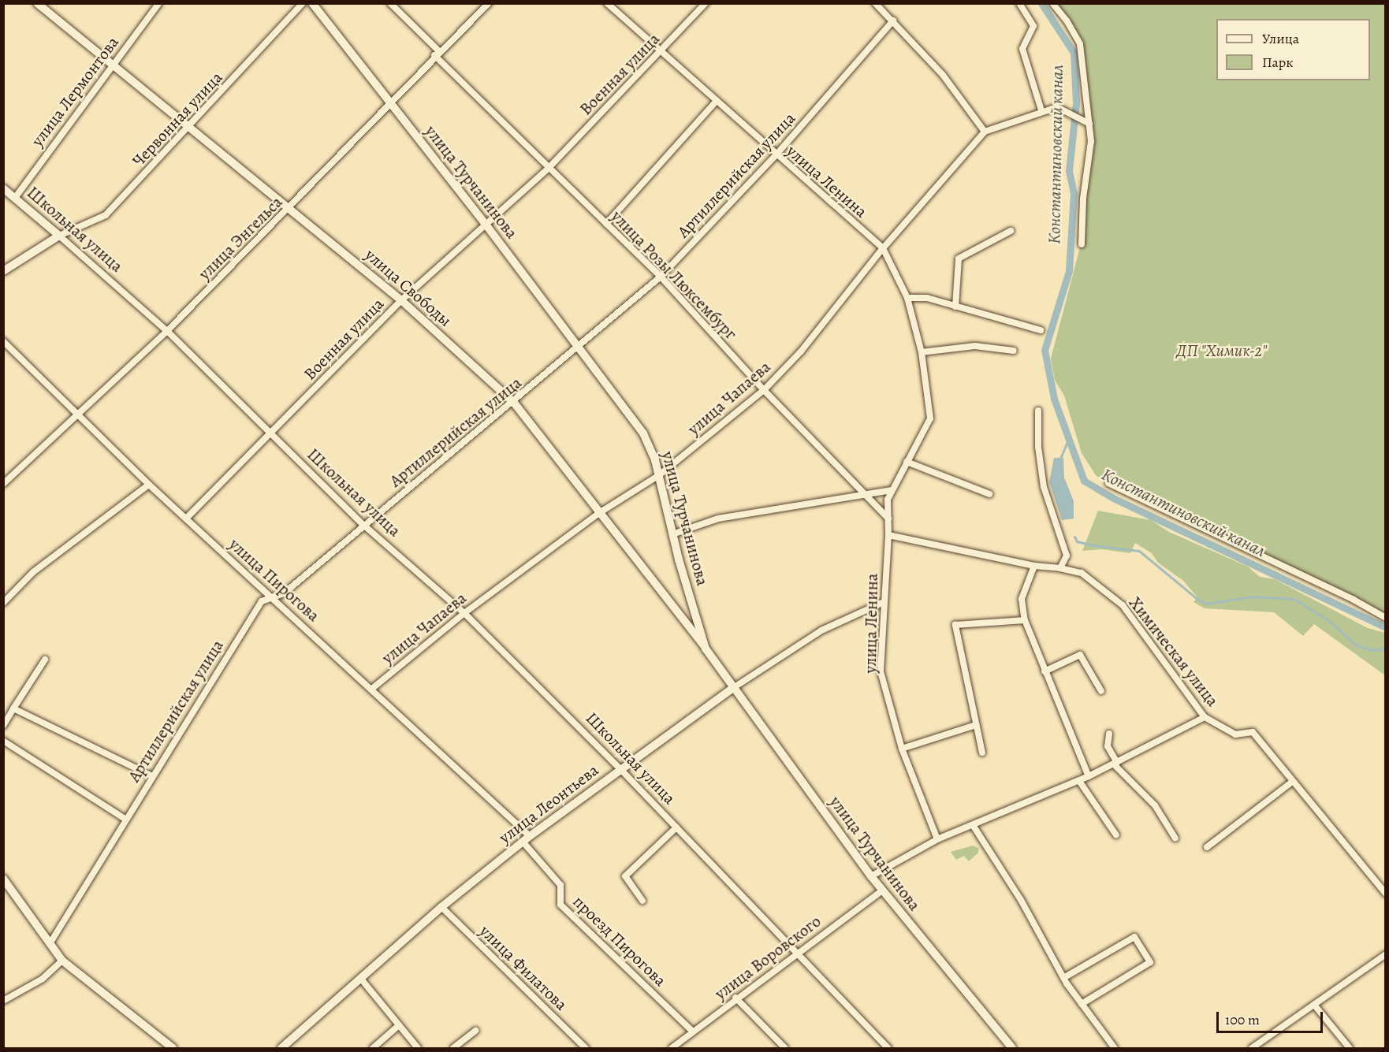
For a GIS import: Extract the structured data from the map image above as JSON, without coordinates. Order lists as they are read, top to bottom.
{
  "streets": {
    "street": [
      "Военная улица",
      "улица Лермонтова",
      "Червонная улица",
      "Артиллерийская улица",
      "улица Ленина",
      "улица Турчанинова",
      "Школьная улица",
      "улица Энгельса",
      "улица Розы Люксембург",
      "улица Свободы",
      "улица Чапаева",
      "улица Пирогова",
      "Химическая улица",
      "улица Леонтьева",
      "проезд Пирогова",
      "улица Воровского",
      "улица Филатова"
    ]
  },
  "crossings": [
    ["Военная улица", "улица Ленина"],
    ["Военная улица", "улица Турчанинова"],
    ["Военная улица", "Школьная улица"],
    ["Военная улица", "улица Розы Люксембург"],
    ["Военная улица", "улица Свободы"],
    ["Военная улица", "улица Пирогова"],
    ["улица Лермонтова", "Школьная улица"],
    ["улица Лермонтова", "улица Свободы"],
    ["Червонная улица", "Школьная улица"],
    ["Червонная улица", "улица Свободы"],
    ["Артиллерийская улица", "улица Ленина"],
    ["Артиллерийская улица", "улица Турчанинова"],
    ["Артиллерийская улица", "Школьная улица"],
    ["Артиллерийская улица", "улица Розы Люксембург"],
    ["Артиллерийская улица", "улица Свободы"],
    ["Артиллерийская улица", "улица Пирогова"],
    ["улица Ленина", "улица Розы Люксембург"],
    ["улица Ленина", "улица Чапаева"],
    ["улица Ленина", "Химическая улица"],
    ["улица Ленина", "улица Леонтьева"],
    ["улица Турчанинова", "улица Энгельса"],
    ["улица Турчанинова", "улица Свободы"],
    ["улица Турчанинова", "улица Чапаева"],
    ["улица Турчанинова", "улица Леонтьева"],
    ["улица Турчанинова", "улица Воровского"],
    ["Школьная улица", "улица Энгельса"],
    ["Школьная улица", "улица Чапаева"],
    ["Школьная улица", "улица Леонтьева"],
    ["Школьная улица", "улица Воровского"],
    ["улица Энгельса", "улица Розы Люксембург"],
    ["улица Энгельса", "улица Свободы"],
    ["улица Энгельса", "улица Пирогова"],
    ["улица Розы Люксембург", "улица Чапаева"],
    ["улица Свободы", "улица Чапаева"],
    ["улица Чапаева", "улица Пирогова"],
    ["улица Пирогова", "улица Леонтьева"],
    ["улица Леонтьева", "проезд Пирогова"],
    ["улица Леонтьева", "улица Филатова"],
    ["проезд Пирогова", "улица Воровского"]
  ],
  "water": ["Константиновский канал"],
  "parks": ["ДП \"Химик-2\""],
  "legend": ["Улица", "Парк"],
  "scale_bar": "100 m"
}
